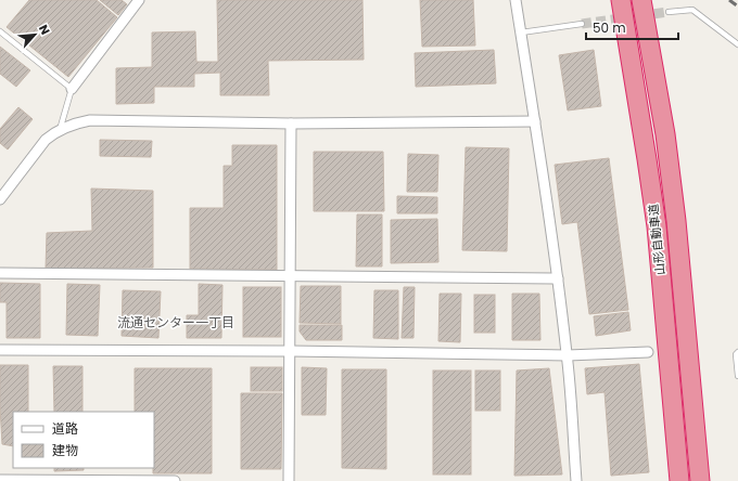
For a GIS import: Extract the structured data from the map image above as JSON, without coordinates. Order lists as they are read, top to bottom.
{
  "streets": {
    "highway": ["山形自動車道"]
  },
  "districts": ["流通センター一丁目"],
  "legend": ["道路", "建物"],
  "scale_bar": "50 m",
  "north": "top right"
}
